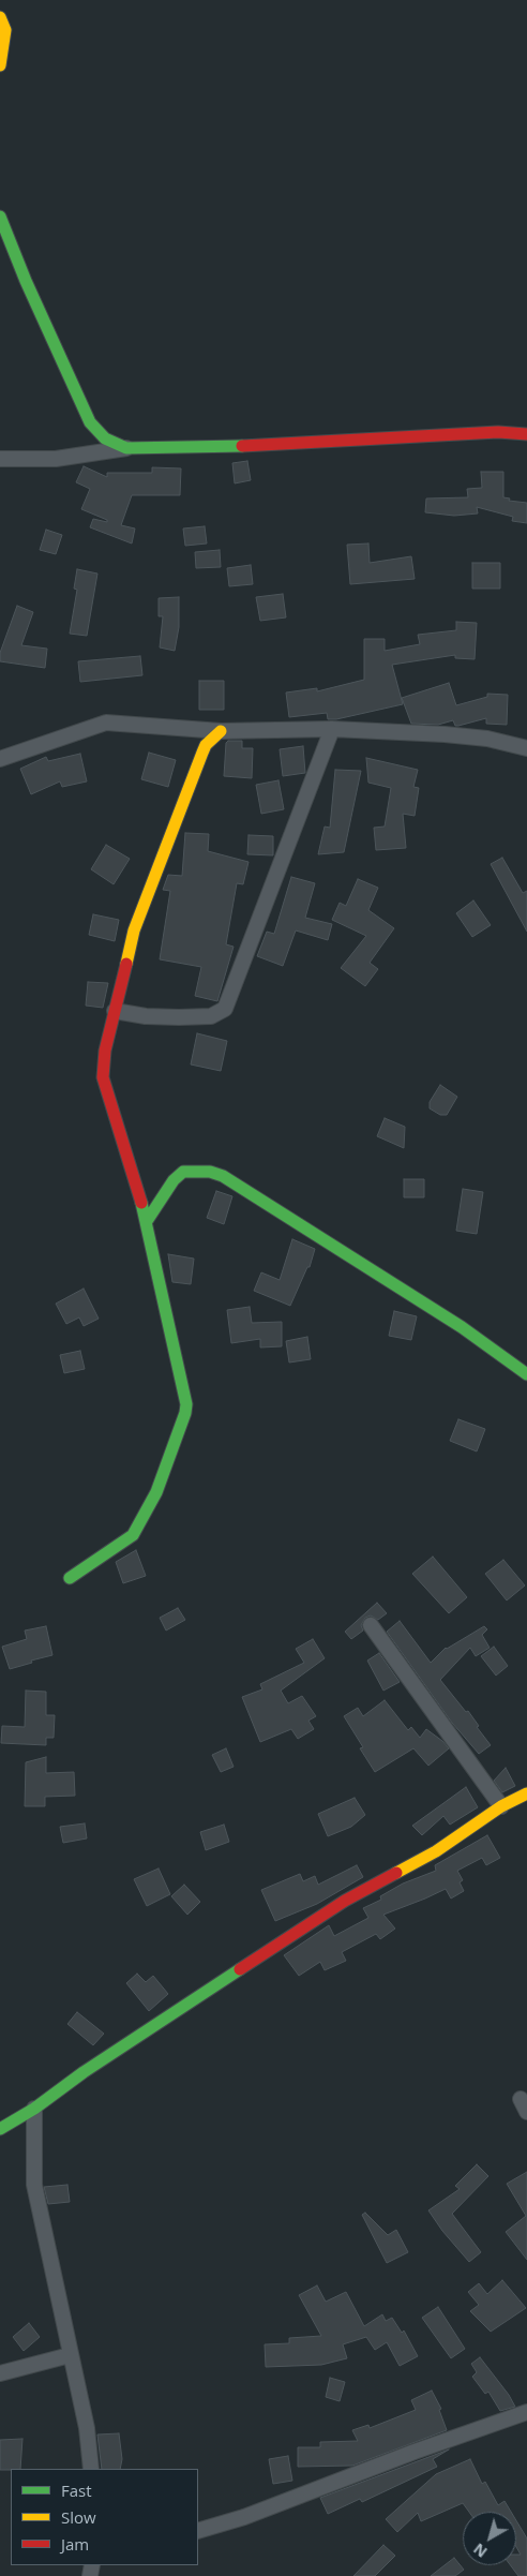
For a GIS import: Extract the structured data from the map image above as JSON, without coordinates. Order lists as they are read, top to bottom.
{
  "legend": ["Fast", "Slow", "Jam"],
  "north": "bottom left"
}
